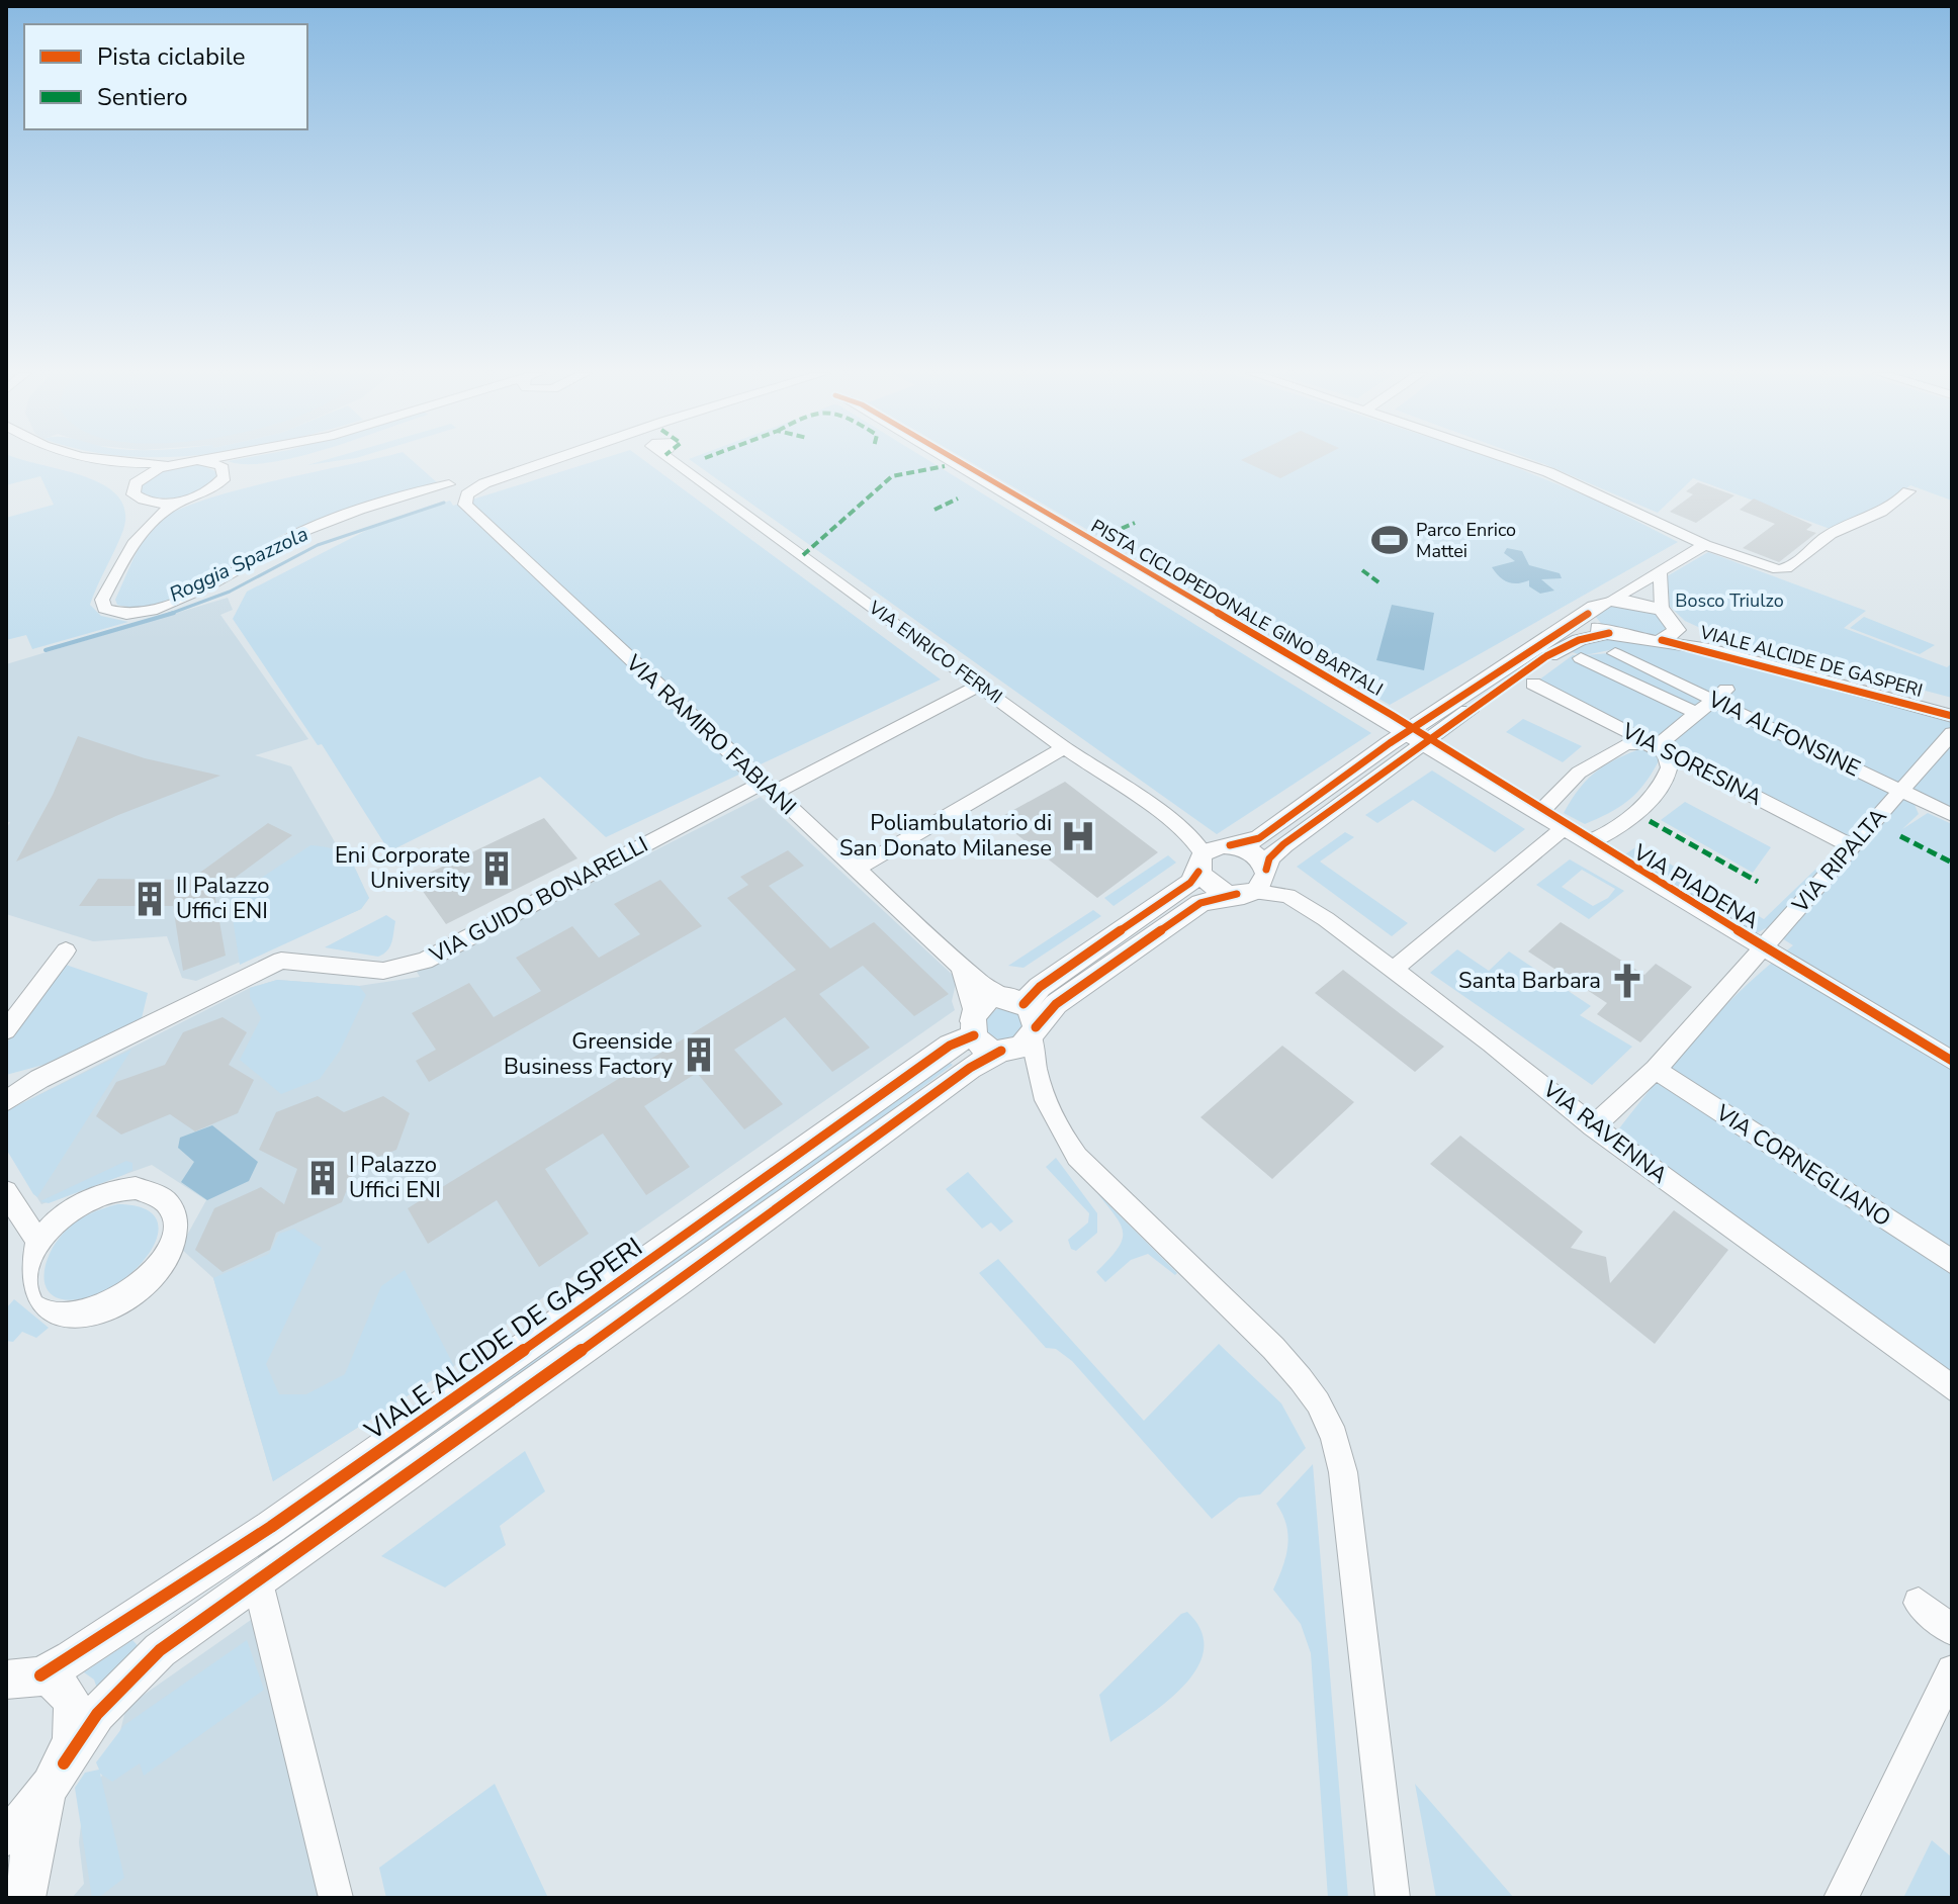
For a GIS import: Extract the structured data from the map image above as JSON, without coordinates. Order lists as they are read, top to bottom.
{
  "streets": {
    "street": [
      "VIA ENRICO FERMI",
      "VIALE ALCIDE DE GASPERI",
      "VIA ALFONSINE",
      "VIA RAMIRO FABIANI",
      "VIA SORESINA",
      "VIA RIPALTA",
      "VIA PIADENA",
      "VIA GUIDO BONARELLI",
      "VIA RAVENNA",
      "VIA CORNEGLIANO"
    ],
    "cycle path": ["PISTA CICLOPEDONALE GINO BARTALI"]
  },
  "crossings": [
    ["VIA ENRICO FERMI", "VIALE ALCIDE DE GASPERI"],
    ["VIA ENRICO FERMI", "VIA GUIDO BONARELLI"],
    ["VIA ENRICO FERMI", "VIA RAVENNA"],
    ["VIALE ALCIDE DE GASPERI", "VIA RAMIRO FABIANI"],
    ["VIALE ALCIDE DE GASPERI", "VIA RAVENNA"],
    ["VIA ALFONSINE", "VIA RIPALTA"],
    ["VIA RAMIRO FABIANI", "VIA GUIDO BONARELLI"],
    ["VIA SORESINA", "VIA RIPALTA"],
    ["VIA RIPALTA", "VIA PIADENA"],
    ["VIA RIPALTA", "VIA RAVENNA"],
    ["VIA RIPALTA", "VIA CORNEGLIANO"]
  ],
  "water": ["Roggia Spazzola"],
  "parks": ["Bosco Triulzo"],
  "places": {
    "sports": ["Parco Enrico Mattei"],
    "hospital": ["Poliambulatorio di San Donato Milanese"],
    "building": [
      "Eni Corporate University",
      "II Palazzo Uffici ENI",
      "Greenside Business Factory",
      "I Palazzo Uffici ENI"
    ],
    "church": ["Santa Barbara"]
  },
  "legend": ["Pista ciclabile", "Sentiero"]
}
